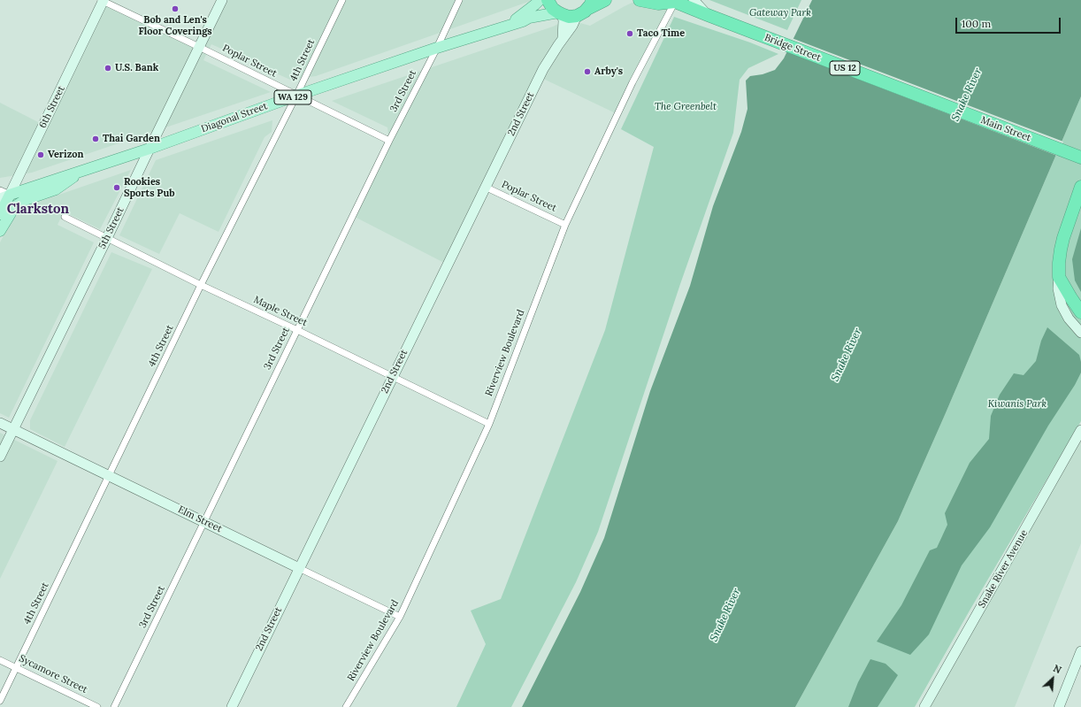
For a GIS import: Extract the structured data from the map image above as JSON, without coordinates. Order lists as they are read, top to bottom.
{
  "streets": {
    "highway": ["Bridge Street", "US 12", "Main Street"],
    "main road": ["WA 129", "6th Street", "Diagonal Street"],
    "street": [
      "4th Street",
      "Poplar Street",
      "3rd Street",
      "2nd Street",
      "5th Street",
      "Maple Street",
      "Riverview Boulevard",
      "Elm Street",
      "Snake River Avenue",
      "Sycamore Street"
    ]
  },
  "crossings": [
    ["Bridge Street", "Main Street"],
    ["Bridge Street", "Riverview Boulevard"],
    ["4th Street", "Poplar Street"],
    ["4th Street", "Diagonal Street"],
    ["4th Street", "Maple Street"],
    ["4th Street", "Elm Street"],
    ["4th Street", "Sycamore Street"],
    ["Poplar Street", "3rd Street"],
    ["Poplar Street", "6th Street"],
    ["Poplar Street", "2nd Street"],
    ["Poplar Street", "Diagonal Street"],
    ["Poplar Street", "5th Street"],
    ["Poplar Street", "Riverview Boulevard"],
    ["3rd Street", "Diagonal Street"],
    ["3rd Street", "Maple Street"],
    ["3rd Street", "Elm Street"],
    ["WA 129", "Diagonal Street"],
    ["6th Street", "Diagonal Street"],
    ["2nd Street", "Maple Street"],
    ["2nd Street", "Elm Street"],
    ["Diagonal Street", "5th Street"],
    ["5th Street", "Maple Street"],
    ["5th Street", "Elm Street"],
    ["Maple Street", "Riverview Boulevard"],
    ["Riverview Boulevard", "Elm Street"]
  ],
  "districts": ["Clarkston"],
  "water": ["Snake River"],
  "parks": ["Gateway Park", "The Greenbelt", "Kiwanis Park"],
  "places": [
    "Bob and Len's Floor Coverings",
    "Taco Time",
    "U.S. Bank",
    "Arby's",
    "Thai Garden",
    "Verizon",
    "Rookies Sports Pub"
  ],
  "scale_bar": "100 m",
  "north": "top right"
}
